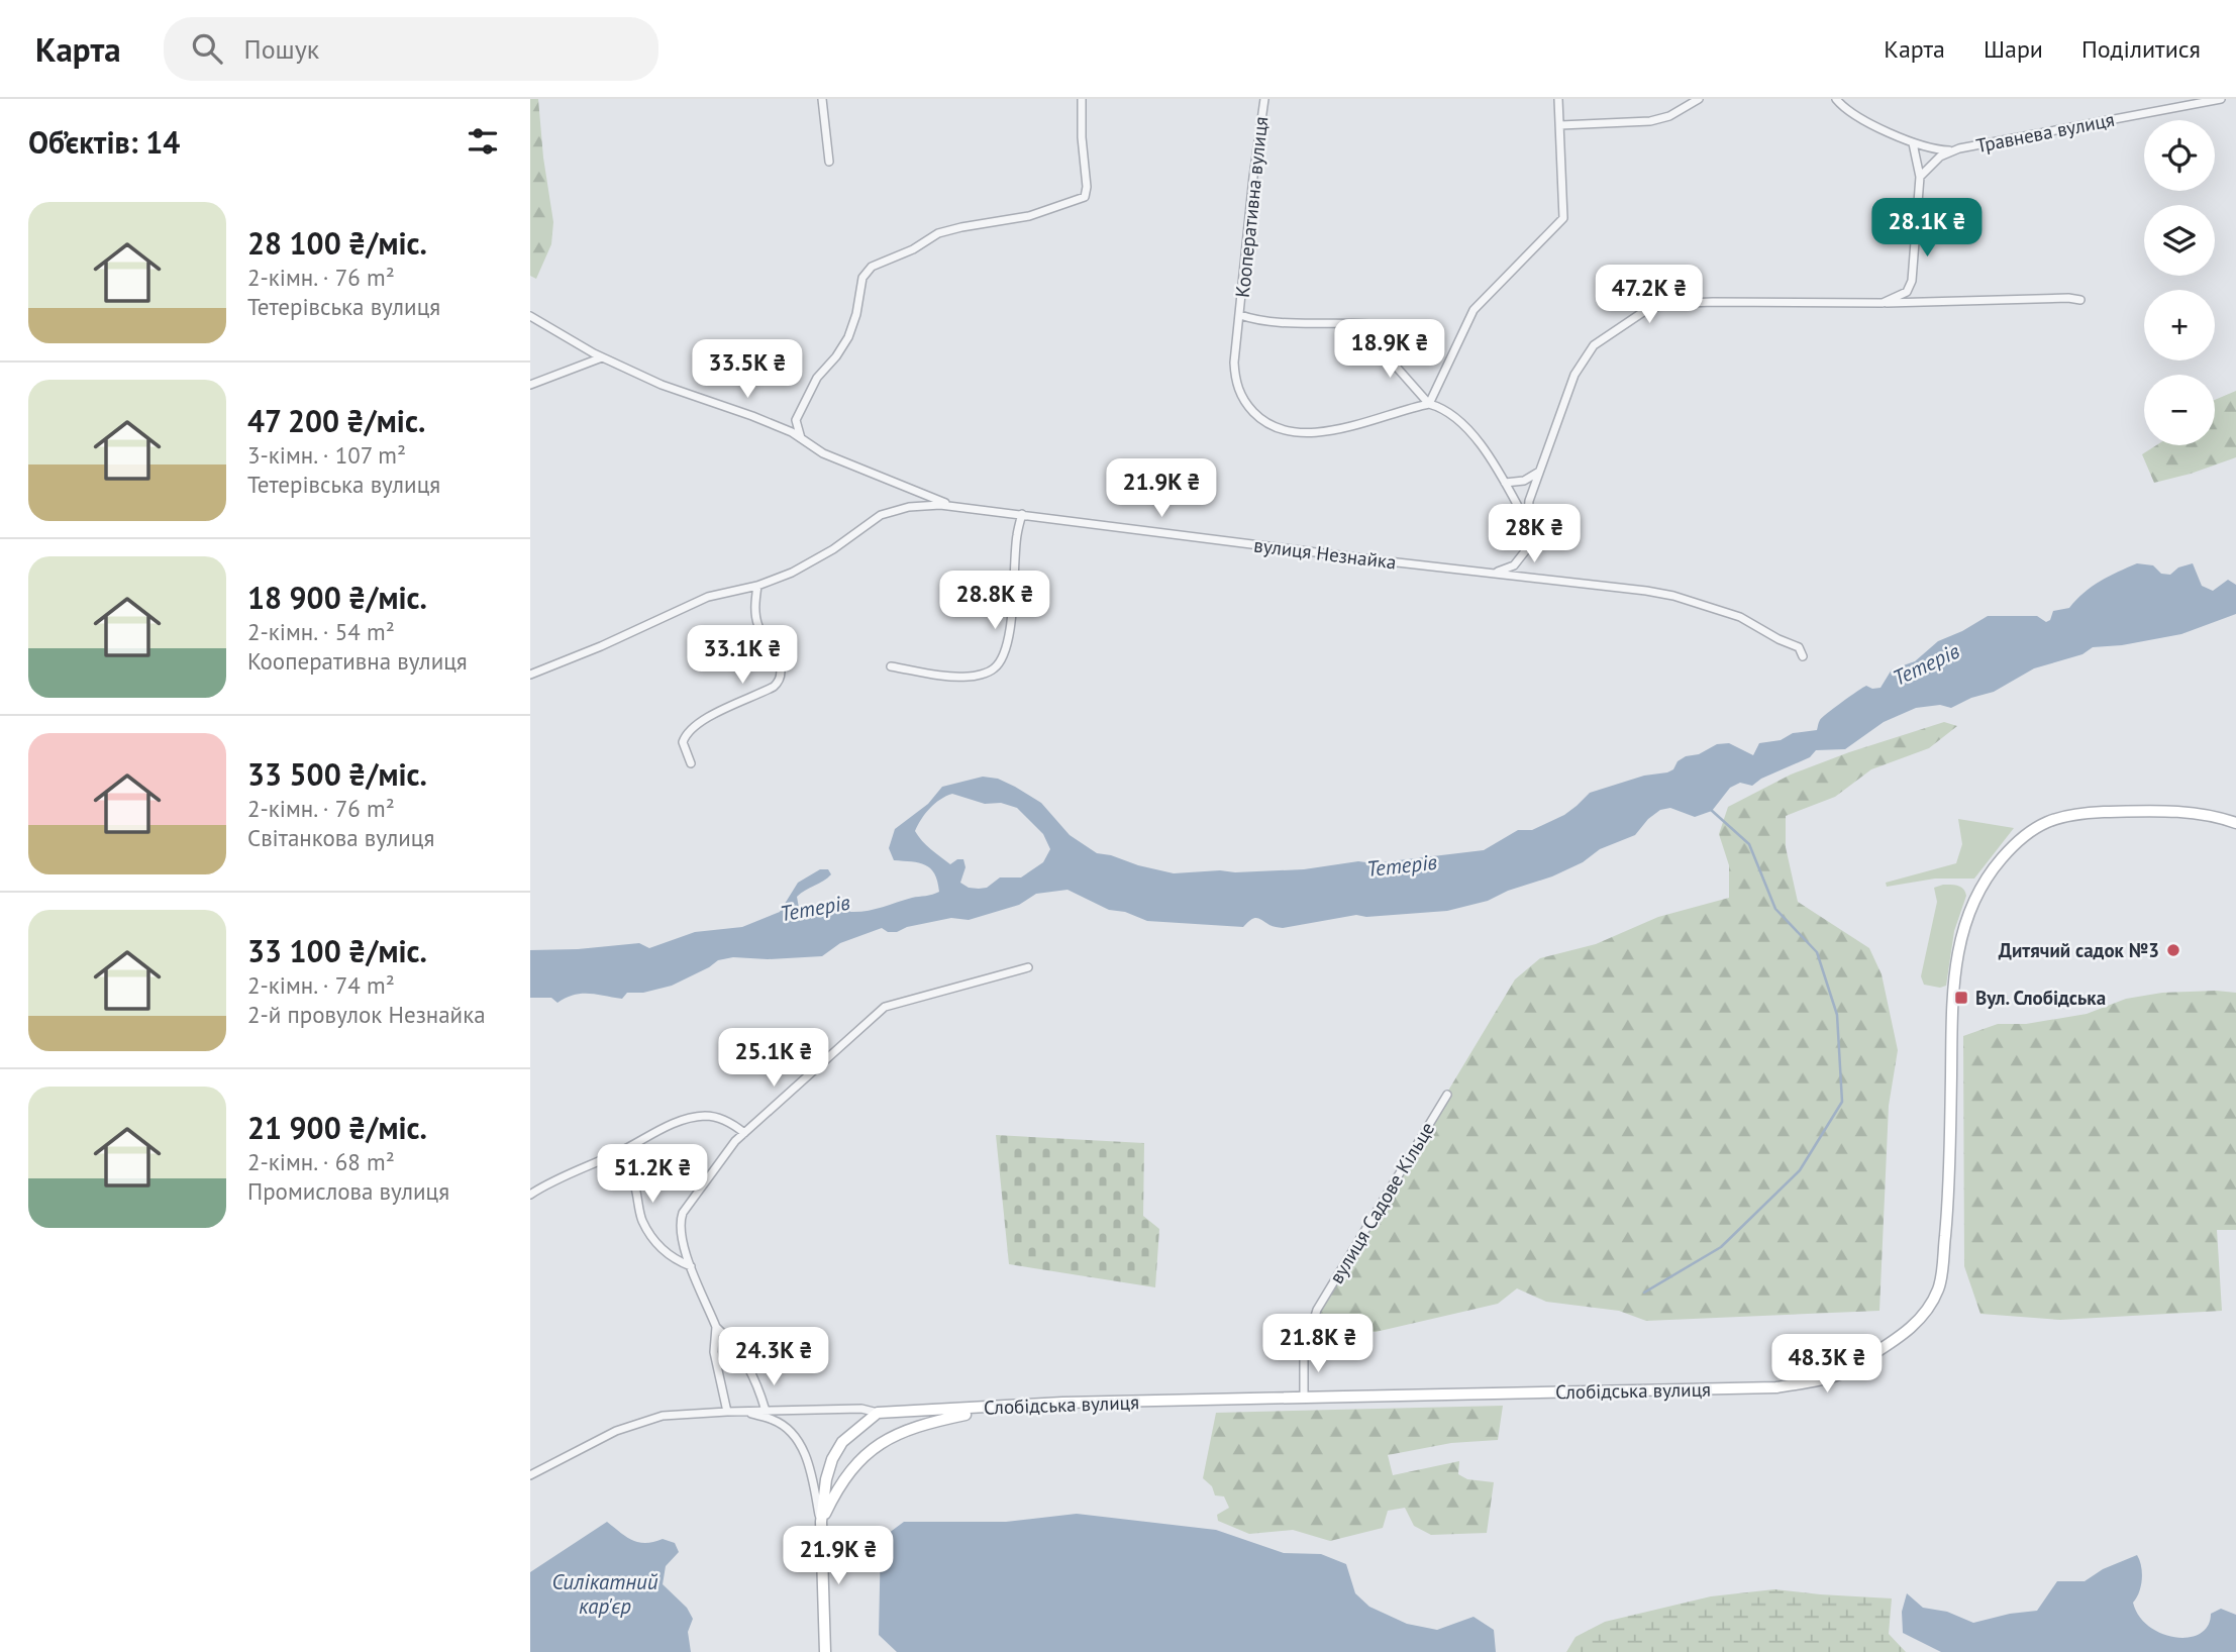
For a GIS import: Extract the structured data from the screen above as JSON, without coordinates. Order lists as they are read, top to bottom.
{
  "streets": {
    "street": [
      "Травнева вулиця",
      "Кооперативна вулиця",
      "вулиця Незнайка",
      "вулиця Садове Кільце",
      "Слобідська вулиця"
    ]
  },
  "crossings": [
    ["вулиця Садове Кільце", "Слобідська вулиця"]
  ],
  "water": ["Тетерів", "Силікатний кар'єр"],
  "places": {
    "other": ["Дитячий садок №3"],
    "transit": ["Вул. Слобідська"]
  },
  "page": {
    "header": "Карта",
    "search": "Пошук",
    "nav": ["Карта", "Шари", "Поділитися"],
    "heading": "Об’єктів: 14",
    "map_buttons": ["+", "−"],
    "list": [
      {
        "name": "28 100 ₴/міс.",
        "note": "2-кімн. · 76 m² · Тетерівська вулиця"
      },
      {
        "name": "47 200 ₴/міс.",
        "note": "3-кімн. · 107 m² · Тетерівська вулиця"
      },
      {
        "name": "18 900 ₴/міс.",
        "note": "2-кімн. · 54 m² · Кооперативна вулиця"
      },
      {
        "name": "33 500 ₴/міс.",
        "note": "2-кімн. · 76 m² · Світанкова вулиця"
      },
      {
        "name": "33 100 ₴/міс.",
        "note": "2-кімн. · 74 m² · 2-й провулок Незнайка"
      },
      {
        "name": "21 900 ₴/міс.",
        "note": "2-кімн. · 68 m² · Промислова вулиця"
      }
    ],
    "price": [
      "28.1K ₴",
      "47.2K ₴",
      "18.9K ₴",
      "33.5K ₴",
      "21.9K ₴",
      "28K ₴",
      "28.8K ₴",
      "33.1K ₴",
      "25.1K ₴",
      "51.2K ₴",
      "21.8K ₴",
      "24.3K ₴",
      "48.3K ₴",
      "21.9K ₴"
    ]
  }
}
